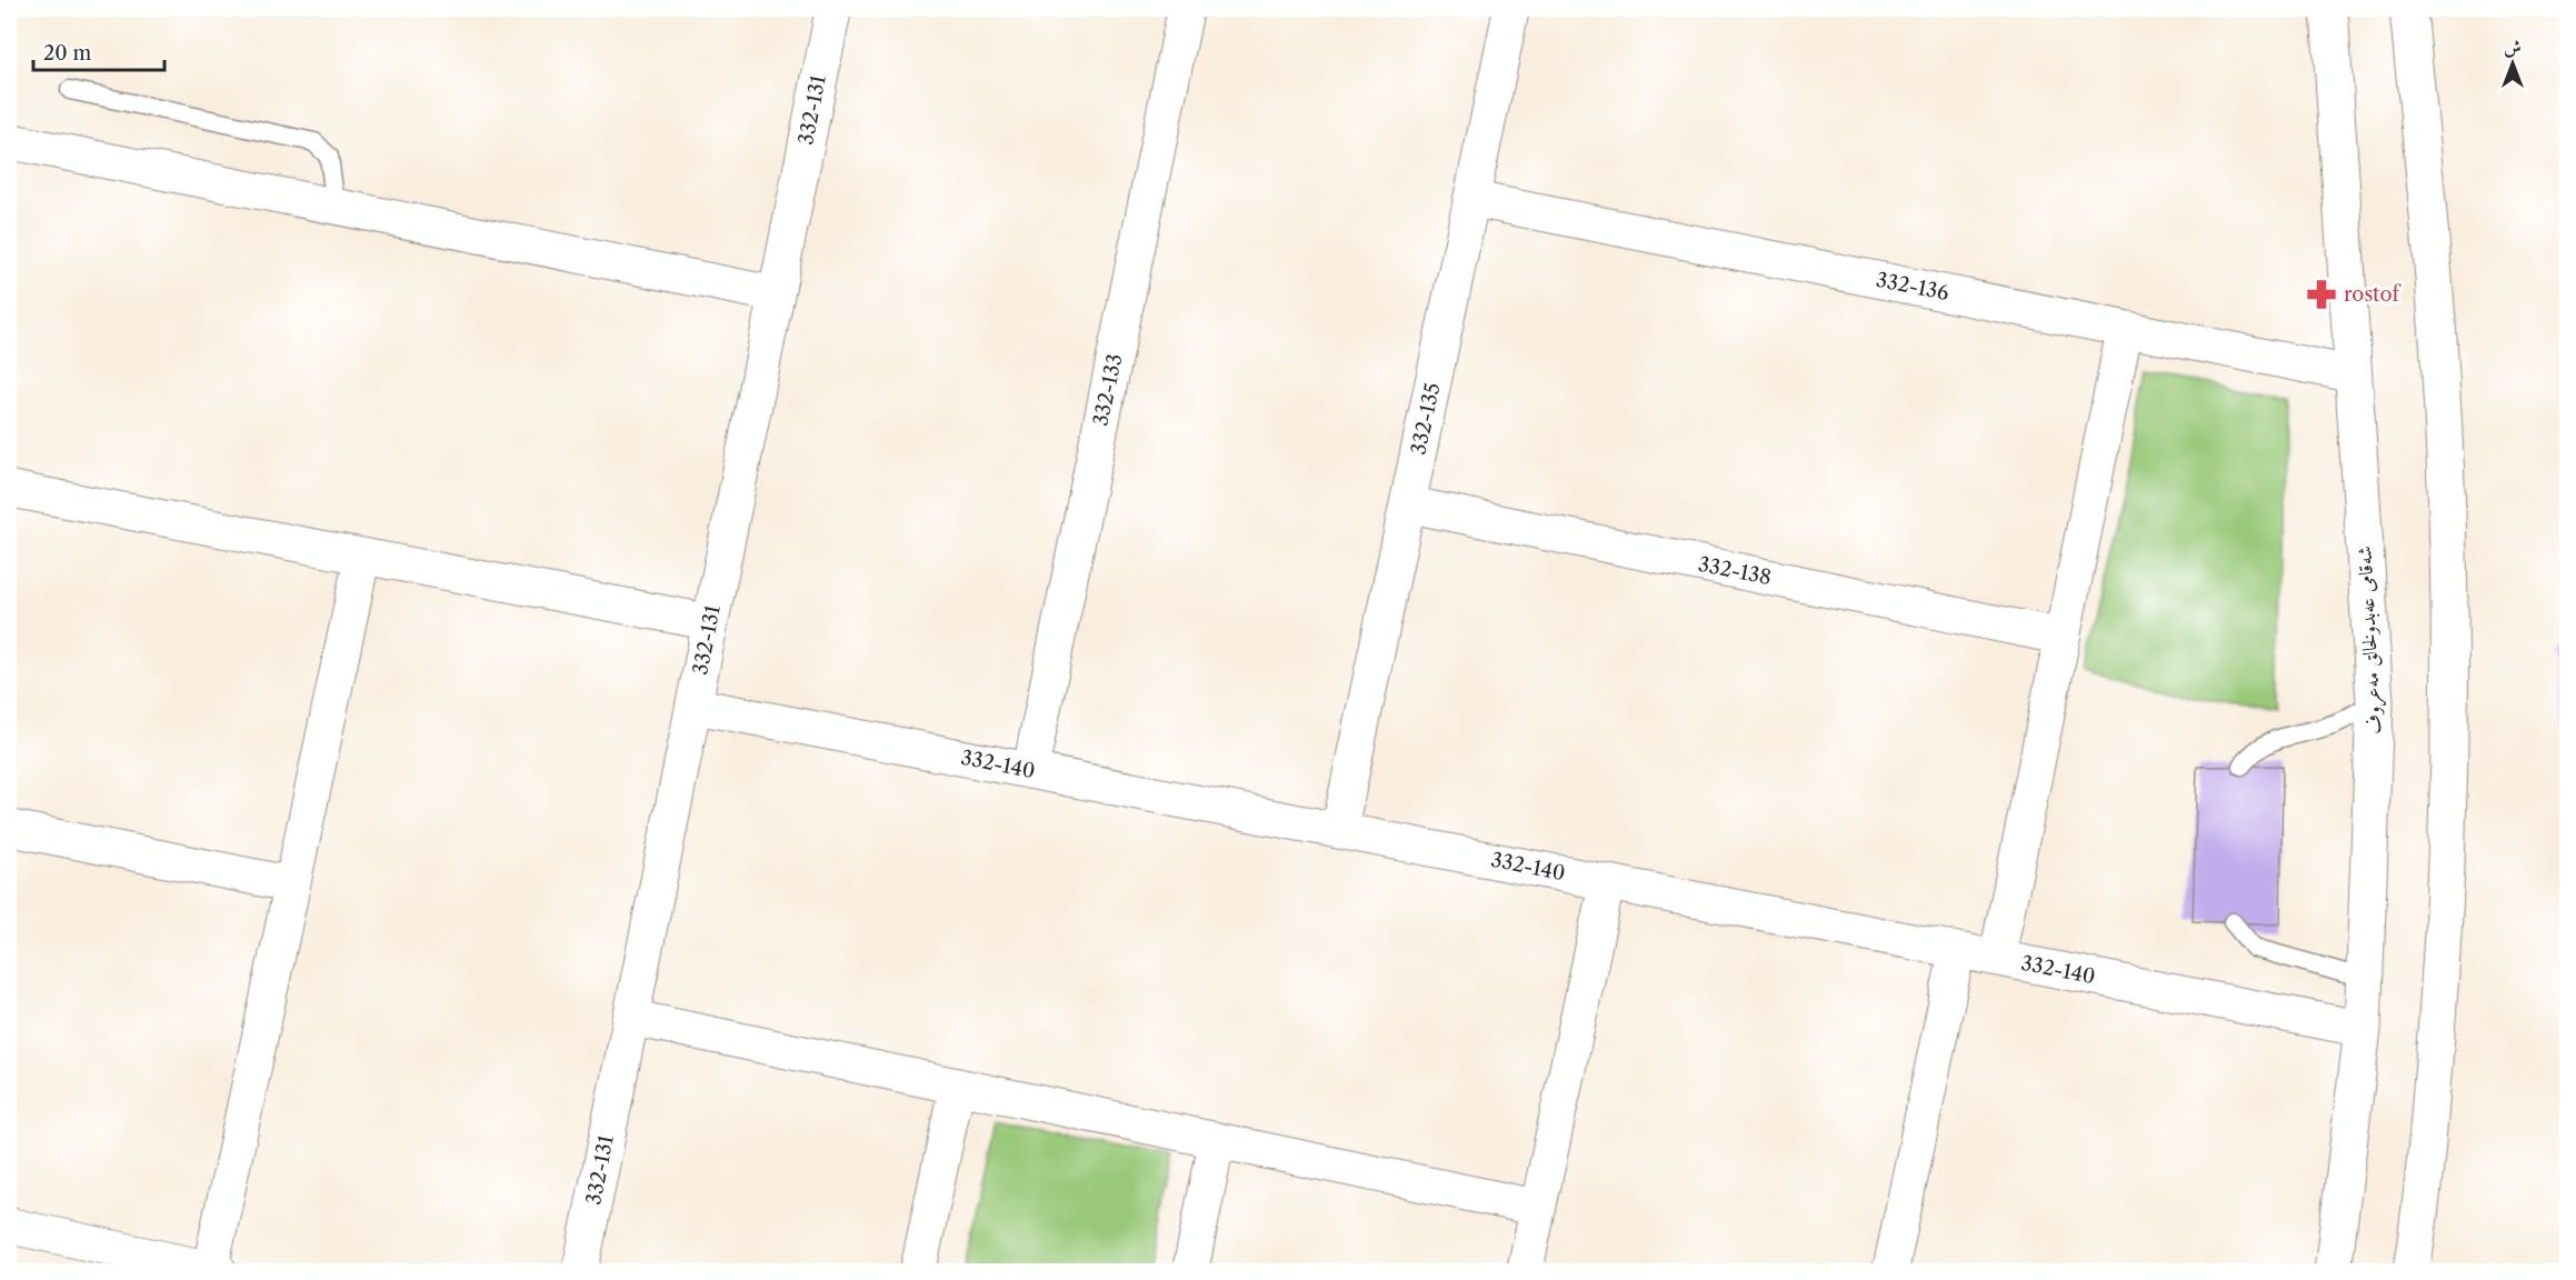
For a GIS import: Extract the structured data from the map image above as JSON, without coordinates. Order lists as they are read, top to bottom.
{
  "streets": {
    "main road": ["شەقامی عەبدولخالق مەعروف"],
    "street": [
      "332-131",
      "332-136",
      "332-133",
      "332-135",
      "332-138",
      "332-140"
    ]
  },
  "crossings": [
    ["332-131", "332-140"],
    ["332-136", "332-135"],
    ["332-136", "شەقامی عەبدولخالق مەعروف"],
    ["332-133", "332-140"],
    ["332-135", "332-138"],
    ["332-135", "332-140"],
    ["شەقامی عەبدولخالق مەعروف", "332-140"]
  ],
  "places": {
    "pharmacy": ["rostof"]
  },
  "scale_bar": "20 m",
  "north": "top"
}
